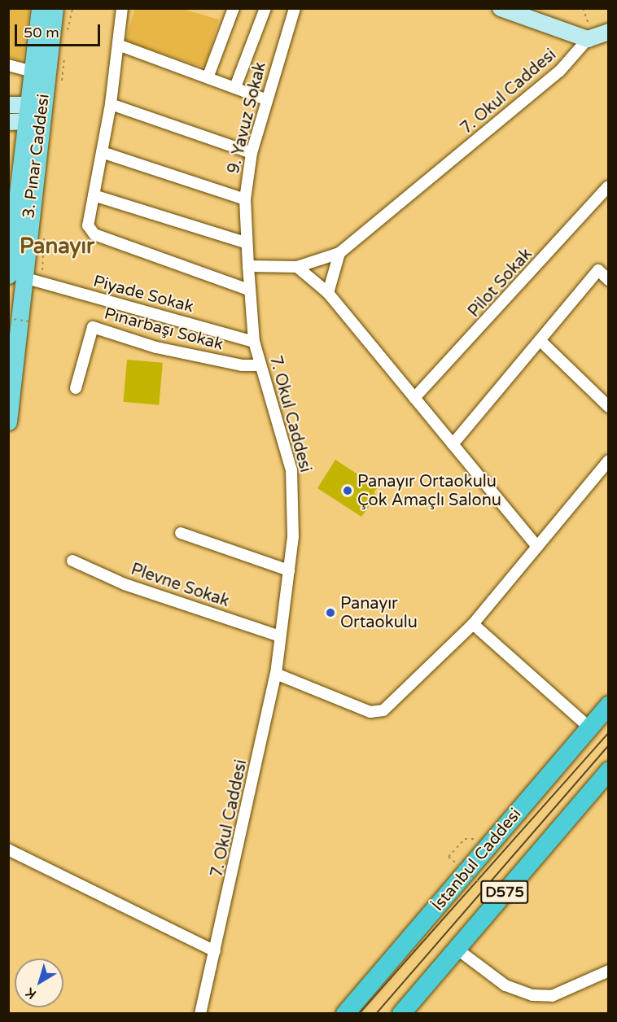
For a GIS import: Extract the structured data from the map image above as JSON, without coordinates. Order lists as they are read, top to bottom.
{
  "streets": {
    "highway": ["İstanbul Caddesi", "D575"],
    "main road": ["3. Pınar Caddesi"],
    "street": [
      "7. Okul Caddesi",
      "9. Yavuz Sokak",
      "Pilot Sokak",
      "Piyade Sokak",
      "Pınarbaşı Sokak",
      "Plevne Sokak"
    ]
  },
  "crossings": [
    ["7. Okul Caddesi", "9. Yavuz Sokak"],
    ["7. Okul Caddesi", "Piyade Sokak"],
    ["7. Okul Caddesi", "Pınarbaşı Sokak"],
    ["7. Okul Caddesi", "Plevne Sokak"],
    ["3. Pınar Caddesi", "Piyade Sokak"]
  ],
  "districts": ["Panayır"],
  "places": ["Panayır Ortaokulu Çok Amaçlı Salonu", "Panayır Ortaokulu"],
  "scale_bar": "50 m",
  "north": "bottom left"
}
